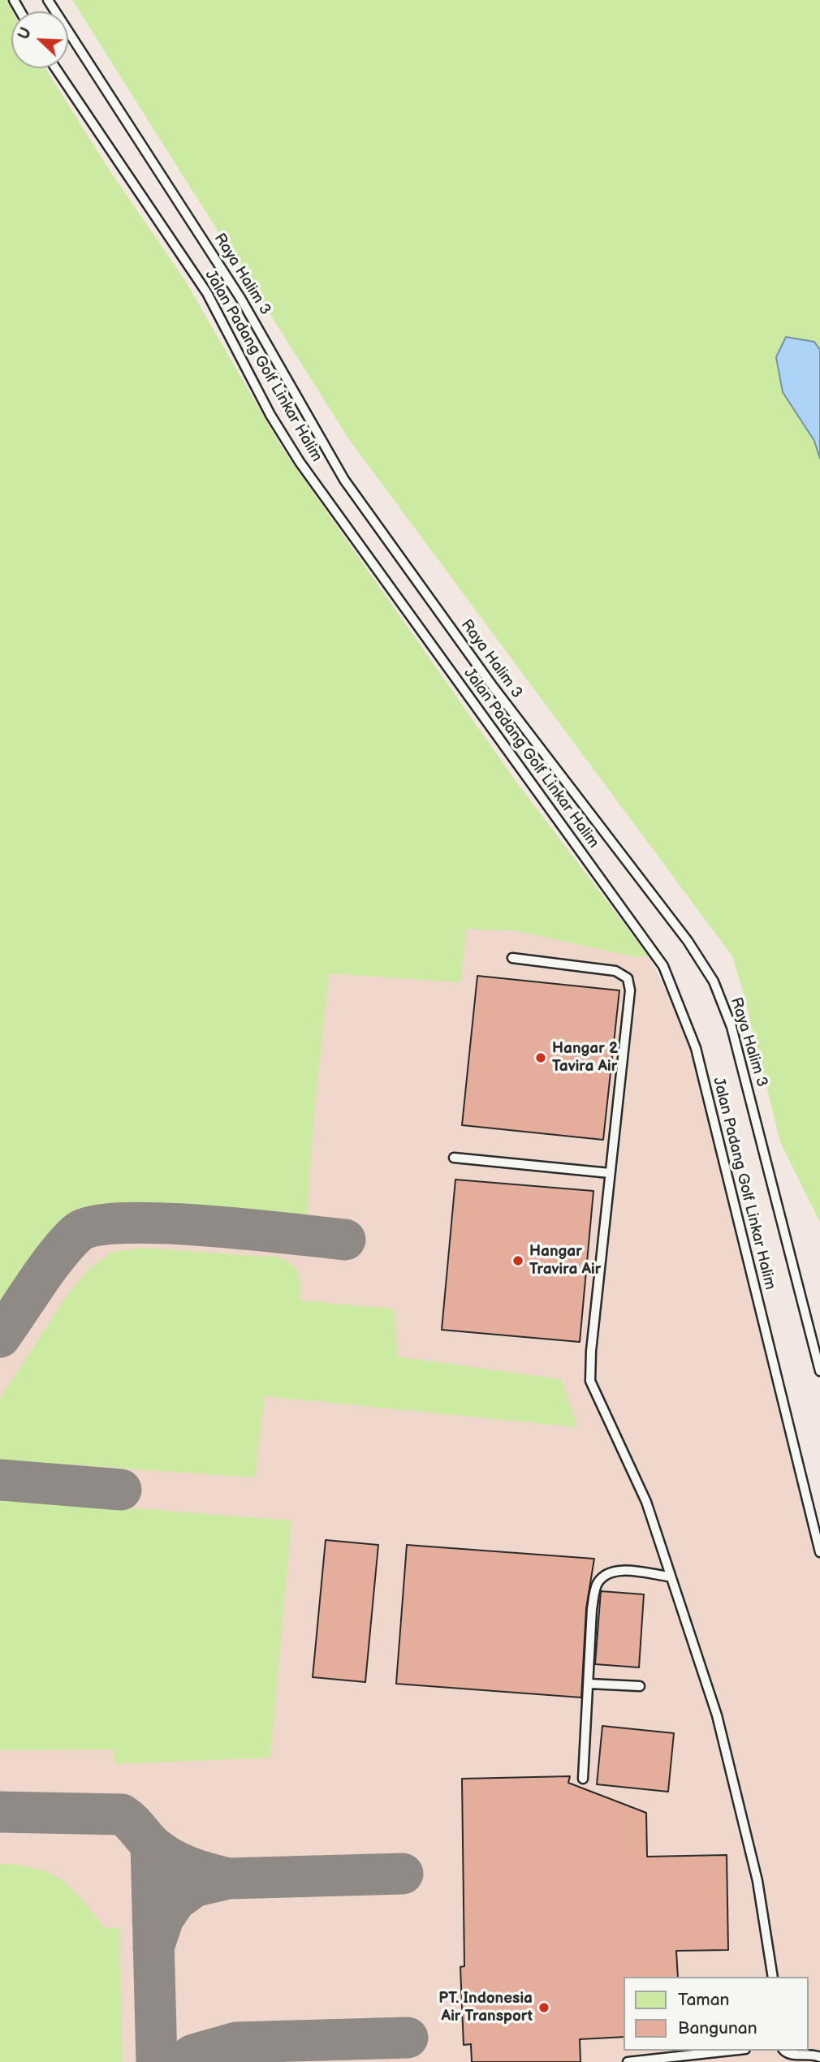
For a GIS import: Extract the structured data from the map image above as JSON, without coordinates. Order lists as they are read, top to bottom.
{
  "streets": {
    "lane": ["Raya Halim 3", "Jalan Padang Golf Linkar Halim"]
  },
  "places": ["Hangar 2 Tavira Air", "Hangar Travira Air", "PT. Indonesia Air Transport"],
  "legend": ["Taman", "Bangunan"],
  "north": "top left"
}
